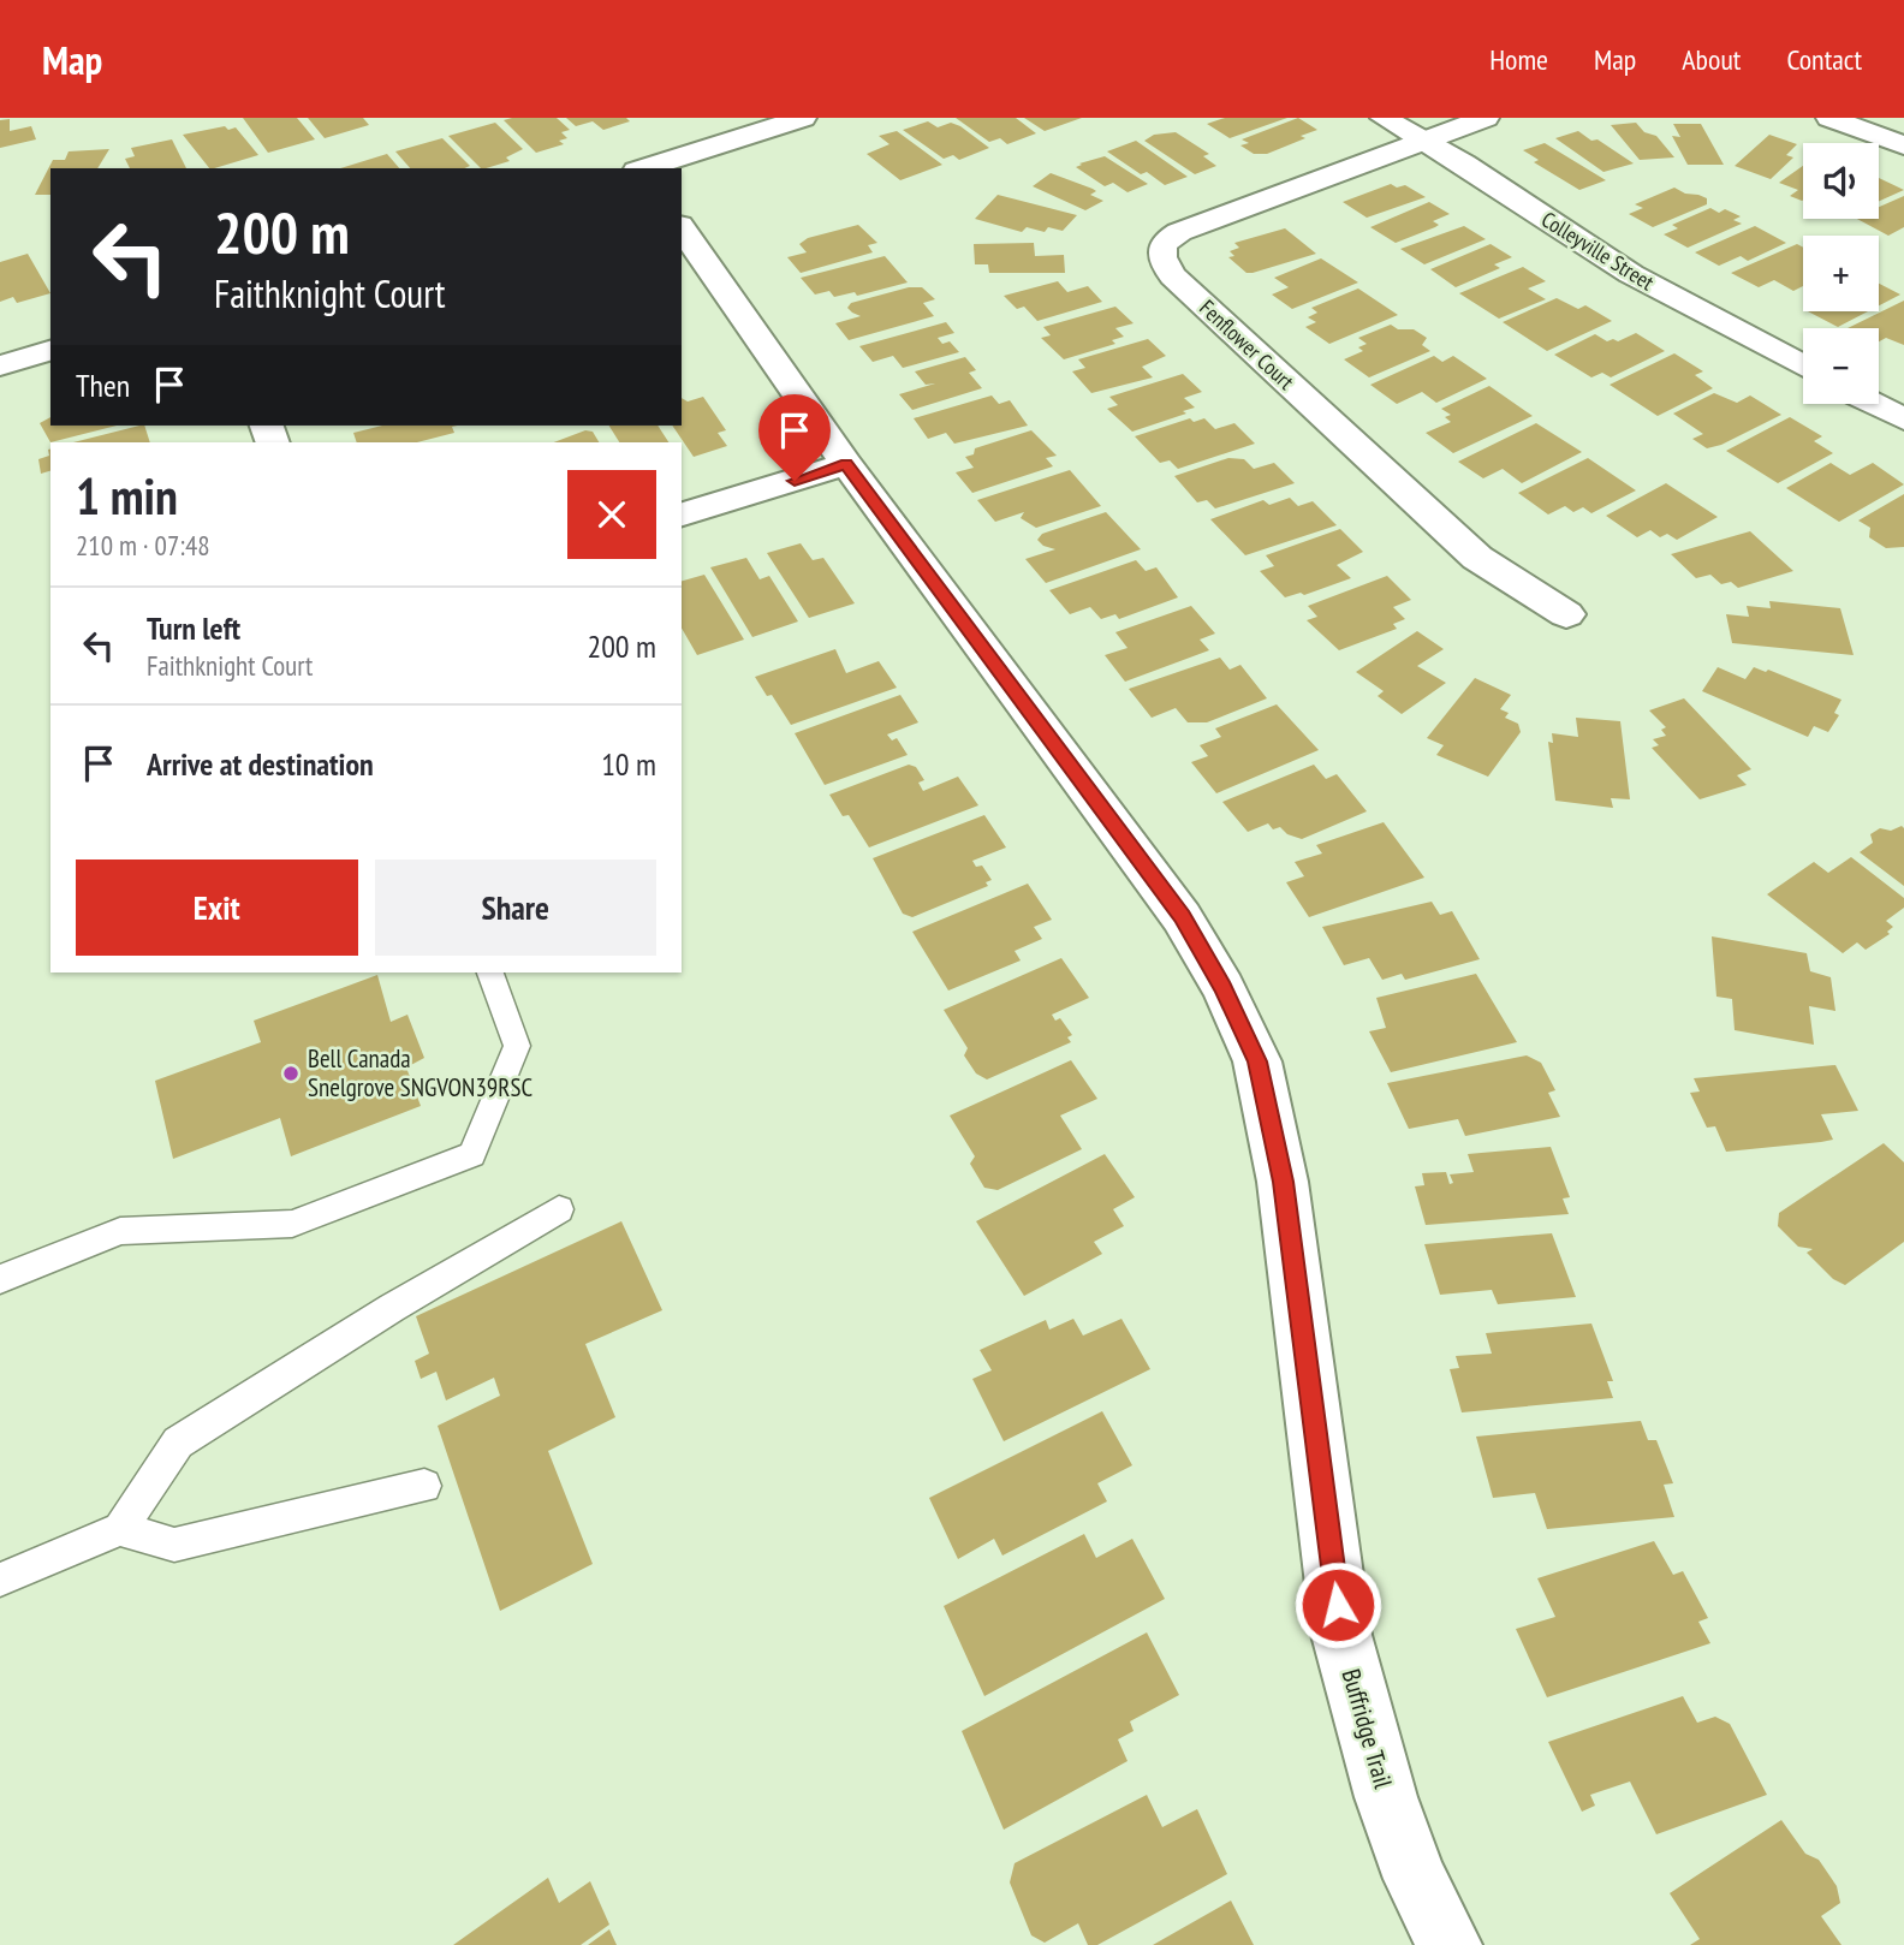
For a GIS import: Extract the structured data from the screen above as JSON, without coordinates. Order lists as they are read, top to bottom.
{
  "streets": {
    "street": ["Colleyville Street", "Fenflower Court", "Buffridge Trail"]
  },
  "crossings": [
    ["Colleyville Street", "Fenflower Court"]
  ],
  "places": ["Bell Canada Snelgrove SNGVON39RSC"],
  "page": {
    "header": "Map",
    "nav": [
      "Home",
      "Map",
      "About",
      "Contact"
    ],
    "map_buttons": ["+", "−"],
    "turn": ["200 m", "Faithknight Court"],
    "then": "Then",
    "heading": ["1 min", "210 m · 07:48"],
    "list": [
      {
        "name": "Turn left",
        "note": "Faithknight Court",
        "value": "200 m"
      },
      {
        "name": "Arrive at destination",
        "value": "10 m"
      }
    ],
    "buttons": ["Exit", "Share"]
  }
}
